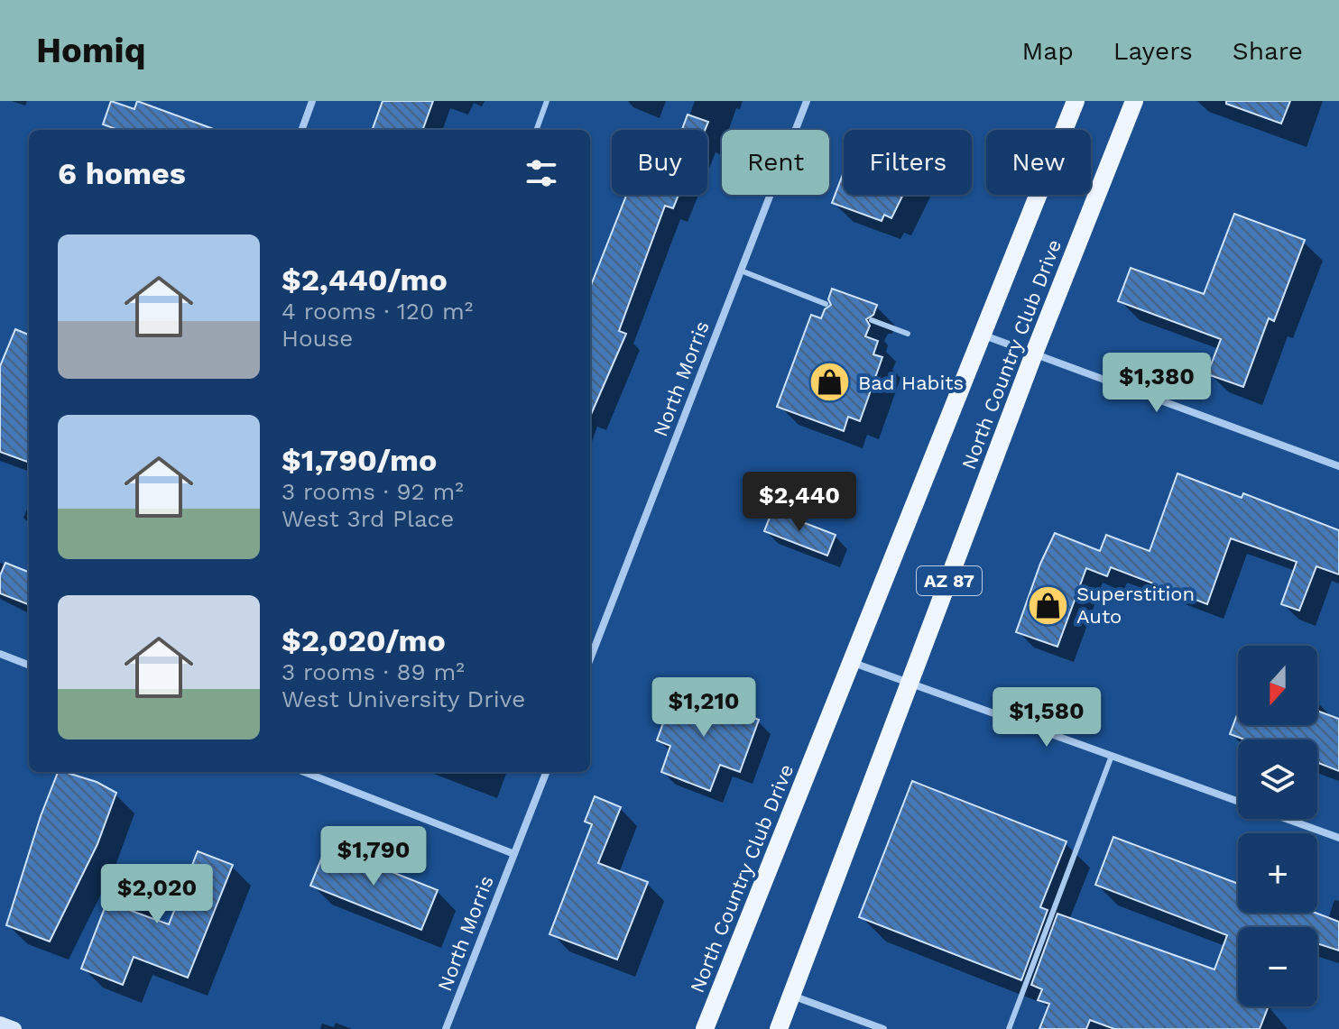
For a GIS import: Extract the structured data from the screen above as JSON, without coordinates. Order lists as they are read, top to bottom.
{
  "streets": {
    "main road": ["North Country Club Drive", "AZ 87"],
    "street": ["North Morris"]
  },
  "places": {
    "shop": ["Bad Habits", "Superstition Auto"]
  },
  "north": "bottom",
  "page": {
    "header": "Homiq",
    "nav": ["Map", "Layers", "Share"],
    "chip": [
      "Buy",
      "Rent",
      "Filters",
      "New"
    ],
    "heading": "6 homes",
    "list": [
      {
        "name": "$2,440/mo",
        "note": "4 rooms · 120 m² · House"
      },
      {
        "name": "$1,790/mo",
        "note": "3 rooms · 92 m² · West 3rd Place"
      },
      {
        "name": "$2,020/mo",
        "note": "3 rooms · 89 m² · West University Drive"
      }
    ],
    "price": [
      "$1,380",
      "$2,440",
      "$1,210",
      "$1,580",
      "$1,790",
      "$2,020"
    ],
    "map_buttons": ["+", "−"]
  }
}
